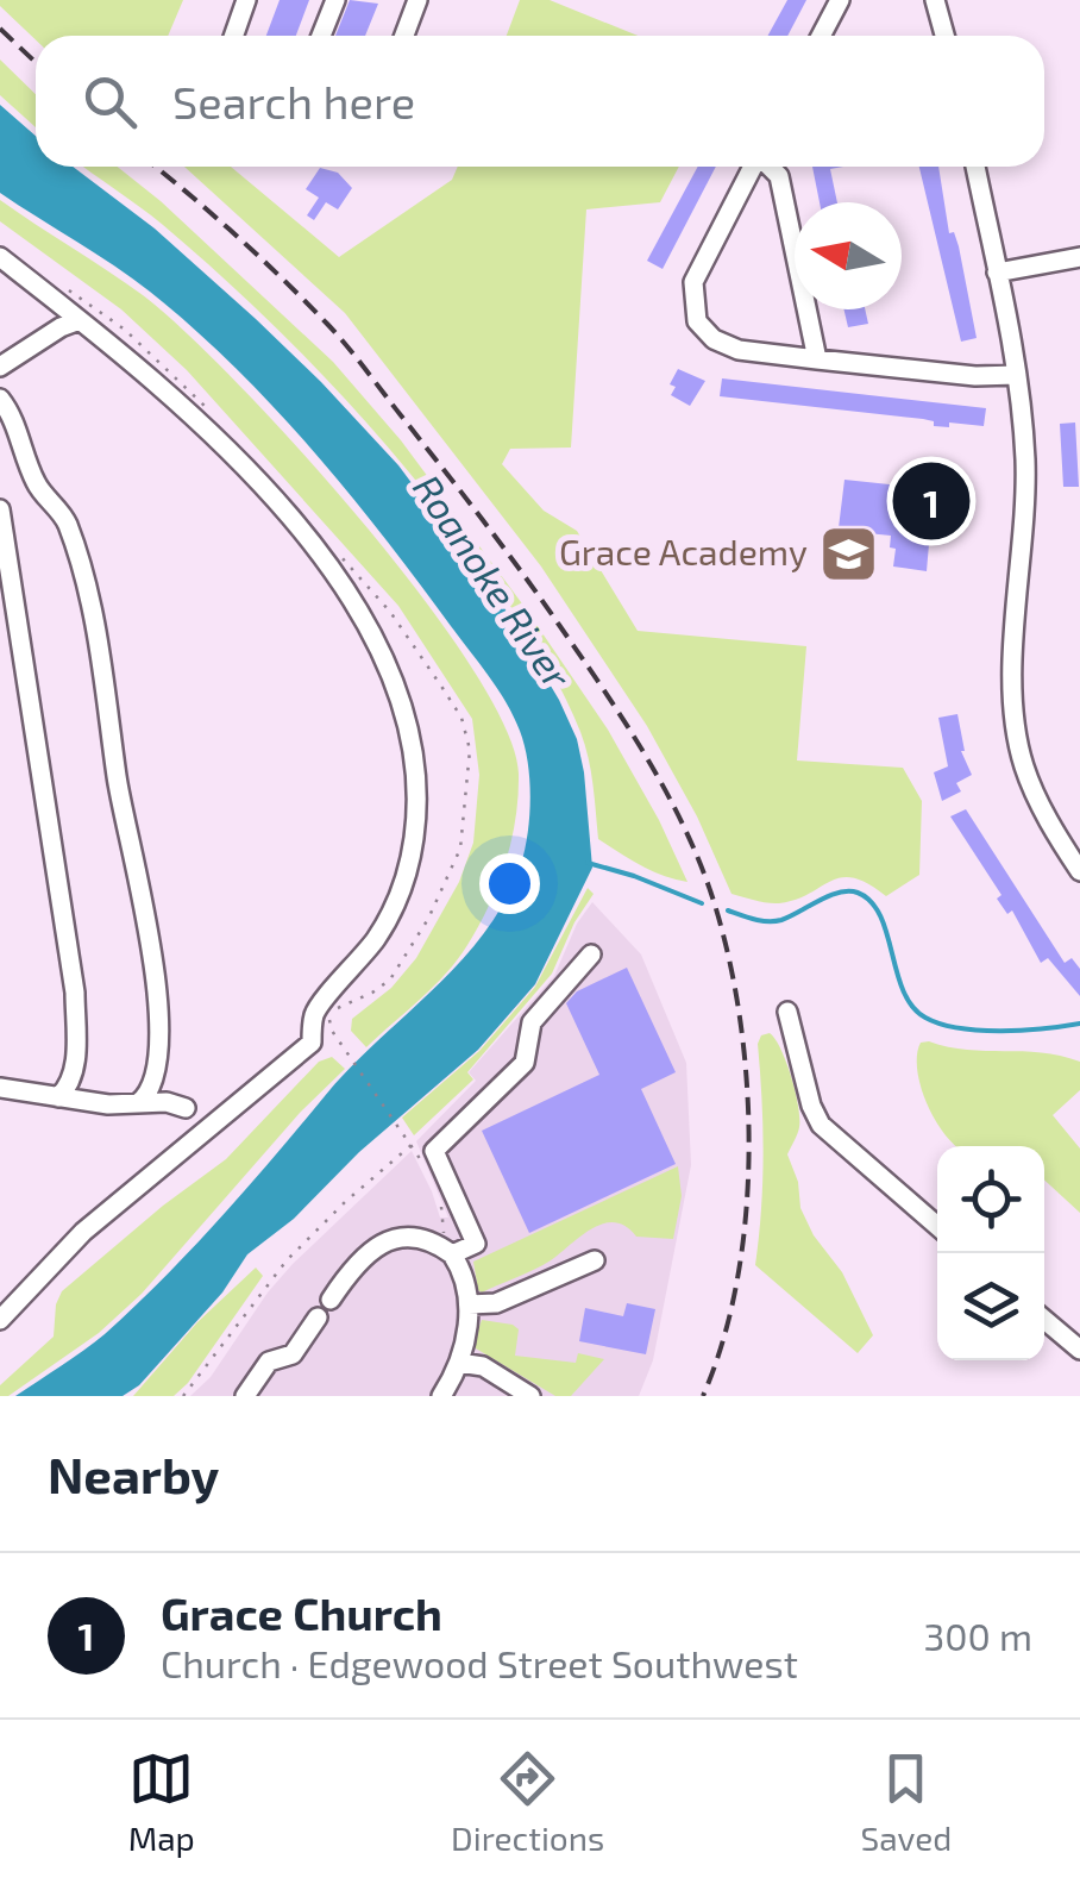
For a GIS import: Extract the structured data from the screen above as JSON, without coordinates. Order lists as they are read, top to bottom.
{
  "water": ["Roanoke River"],
  "places": {
    "school or university": ["Grace Academy"]
  },
  "north": "left",
  "page": {
    "search": "Search here",
    "pins": "1",
    "heading": "Nearby",
    "list": [
      {
        "mark": "1",
        "name": "Grace Church",
        "note": "Church · Edgewood Street Southwest",
        "value": "300 m"
      }
    ],
    "nav": ["Map", "Directions", "Saved"]
  }
}
